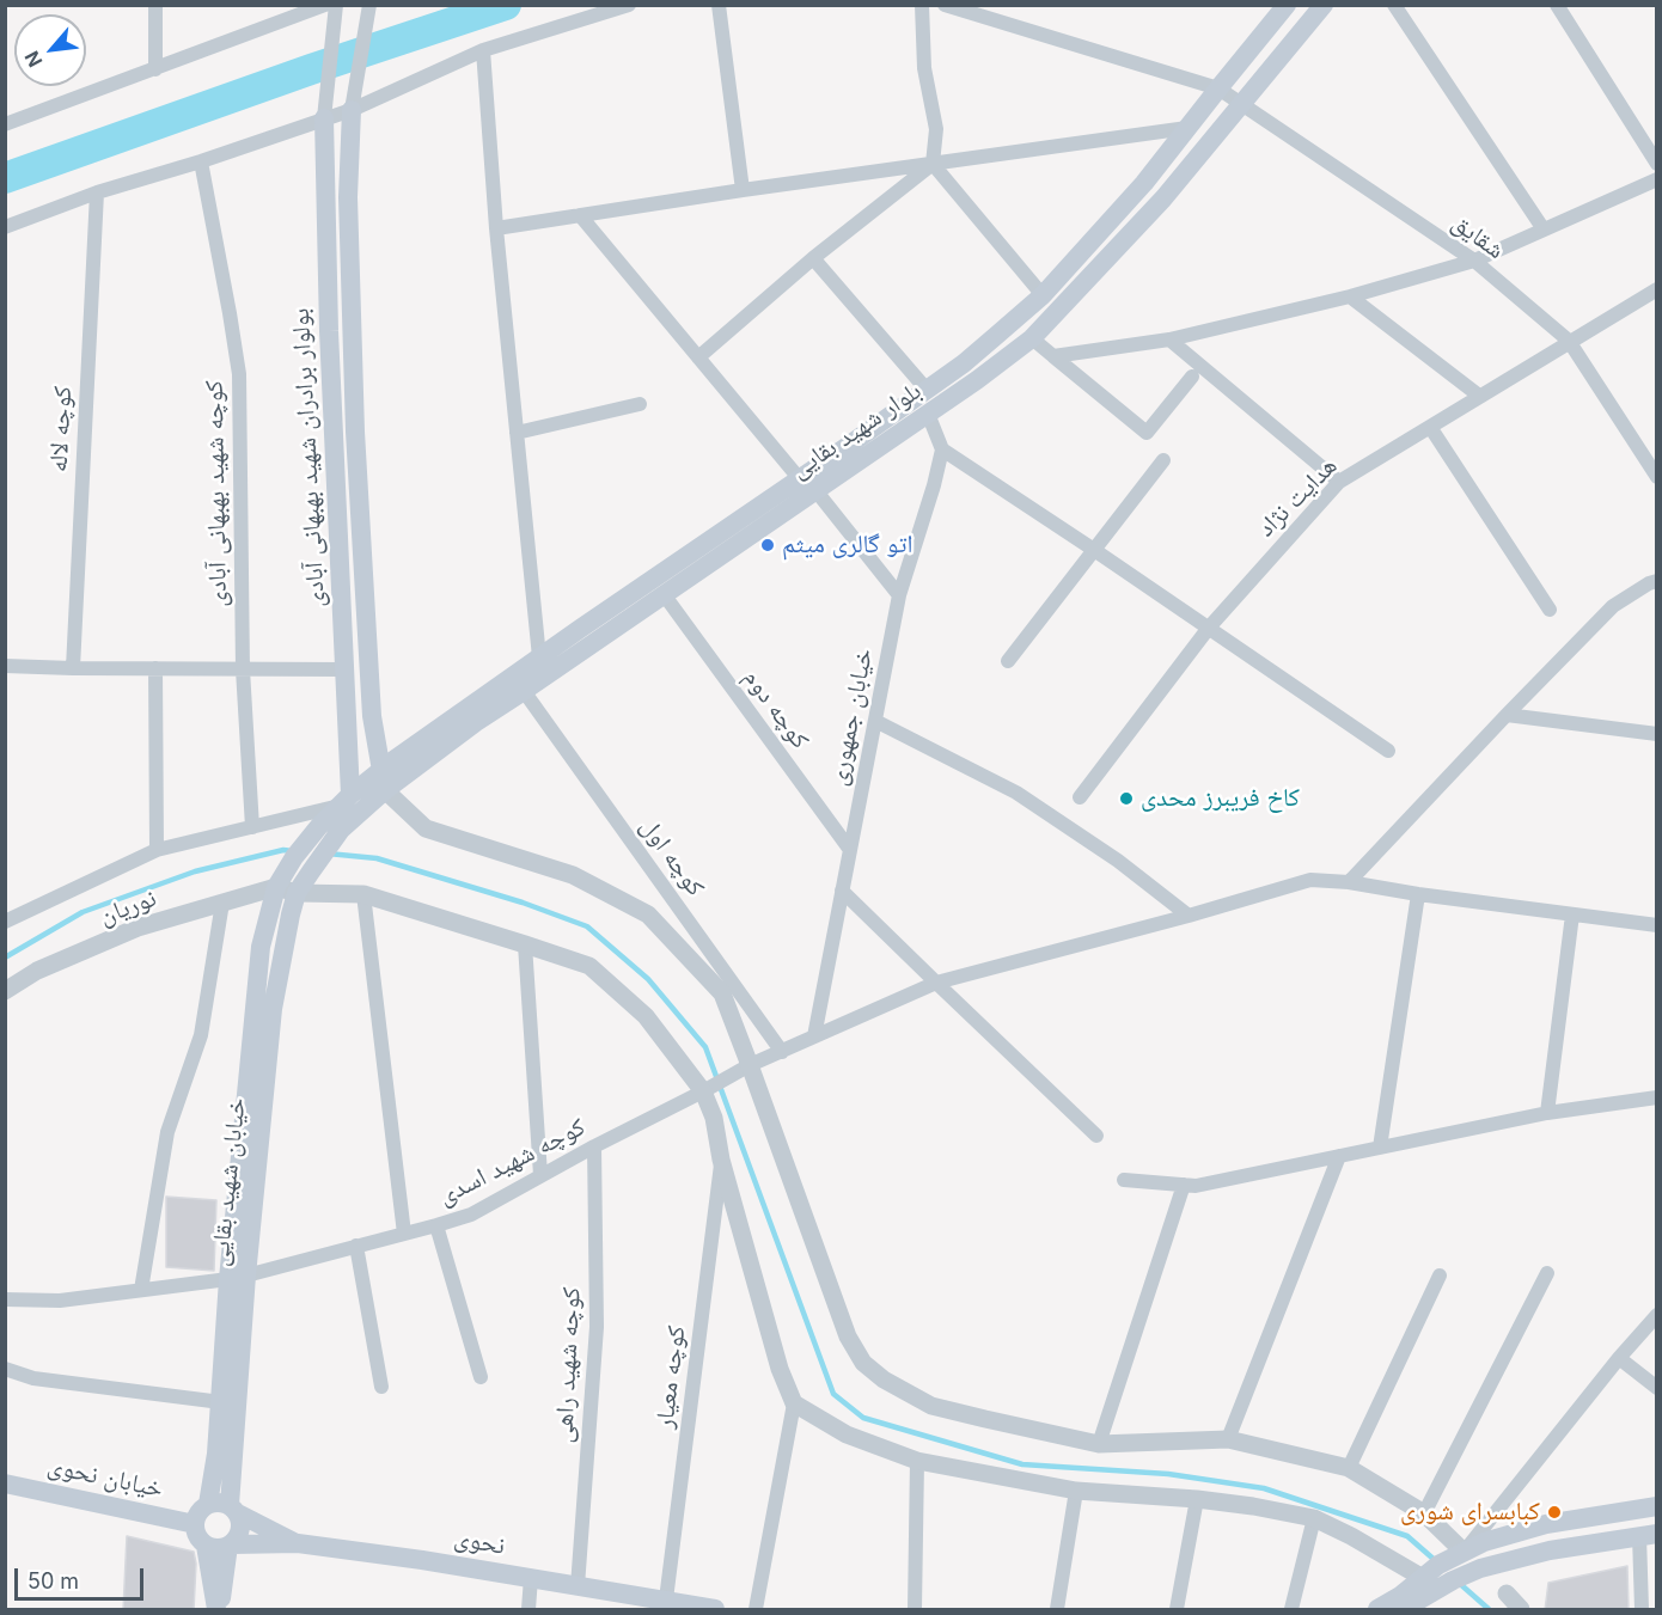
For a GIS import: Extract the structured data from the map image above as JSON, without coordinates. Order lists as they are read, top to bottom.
{
  "streets": {
    "main road": [
      "بلوار شهید بقایی",
      "بولوار برادران شهید بهبهانی آبادی",
      "خیابان شهید بقایی",
      "خیابان نحوی",
      "نحوی"
    ],
    "street": [
      "شقایق",
      "کوچه لاله",
      "کوچه شهید بهبهانی آبادی",
      "هدایت نژاد",
      "کوچه دوم",
      "خیابان جمهوری",
      "کوچه اول",
      "نوریان",
      "کوچه شهید اسدی",
      "کوچه شهید راهی",
      "کوچه معیار"
    ]
  },
  "crossings": [
    ["شقایق", "بلوار شهید بقایی"],
    ["شقایق", "هدایت نژاد"],
    ["بلوار شهید بقایی", "بولوار برادران شهید بهبهانی آبادی"],
    ["بلوار شهید بقایی", "کوچه دوم"],
    ["بلوار شهید بقایی", "کوچه اول"],
    ["بلوار شهید بقایی", "خیابان شهید بقایی"],
    ["بولوار برادران شهید بهبهانی آبادی", "خیابان شهید بقایی"],
    ["کوچه دوم", "خیابان جمهوری"],
    ["خیابان جمهوری", "کوچه شهید اسدی"],
    ["کوچه اول", "کوچه شهید اسدی"],
    ["نوریان", "خیابان شهید بقایی"],
    ["کوچه شهید اسدی", "خیابان شهید بقایی"],
    ["کوچه شهید اسدی", "کوچه شهید راهی"],
    ["خیابان شهید بقایی", "خیابان نحوی"],
    ["خیابان شهید بقایی", "نحوی"],
    ["کوچه شهید راهی", "نحوی"],
    ["کوچه معیار", "نحوی"],
    ["خیابان نحوی", "نحوی"]
  ],
  "places": ["اتو گالری میثم", "کاخ فریبرز محدی", "کبابسرای شوری"],
  "scale_bar": "50 m",
  "north": "bottom left"
}
